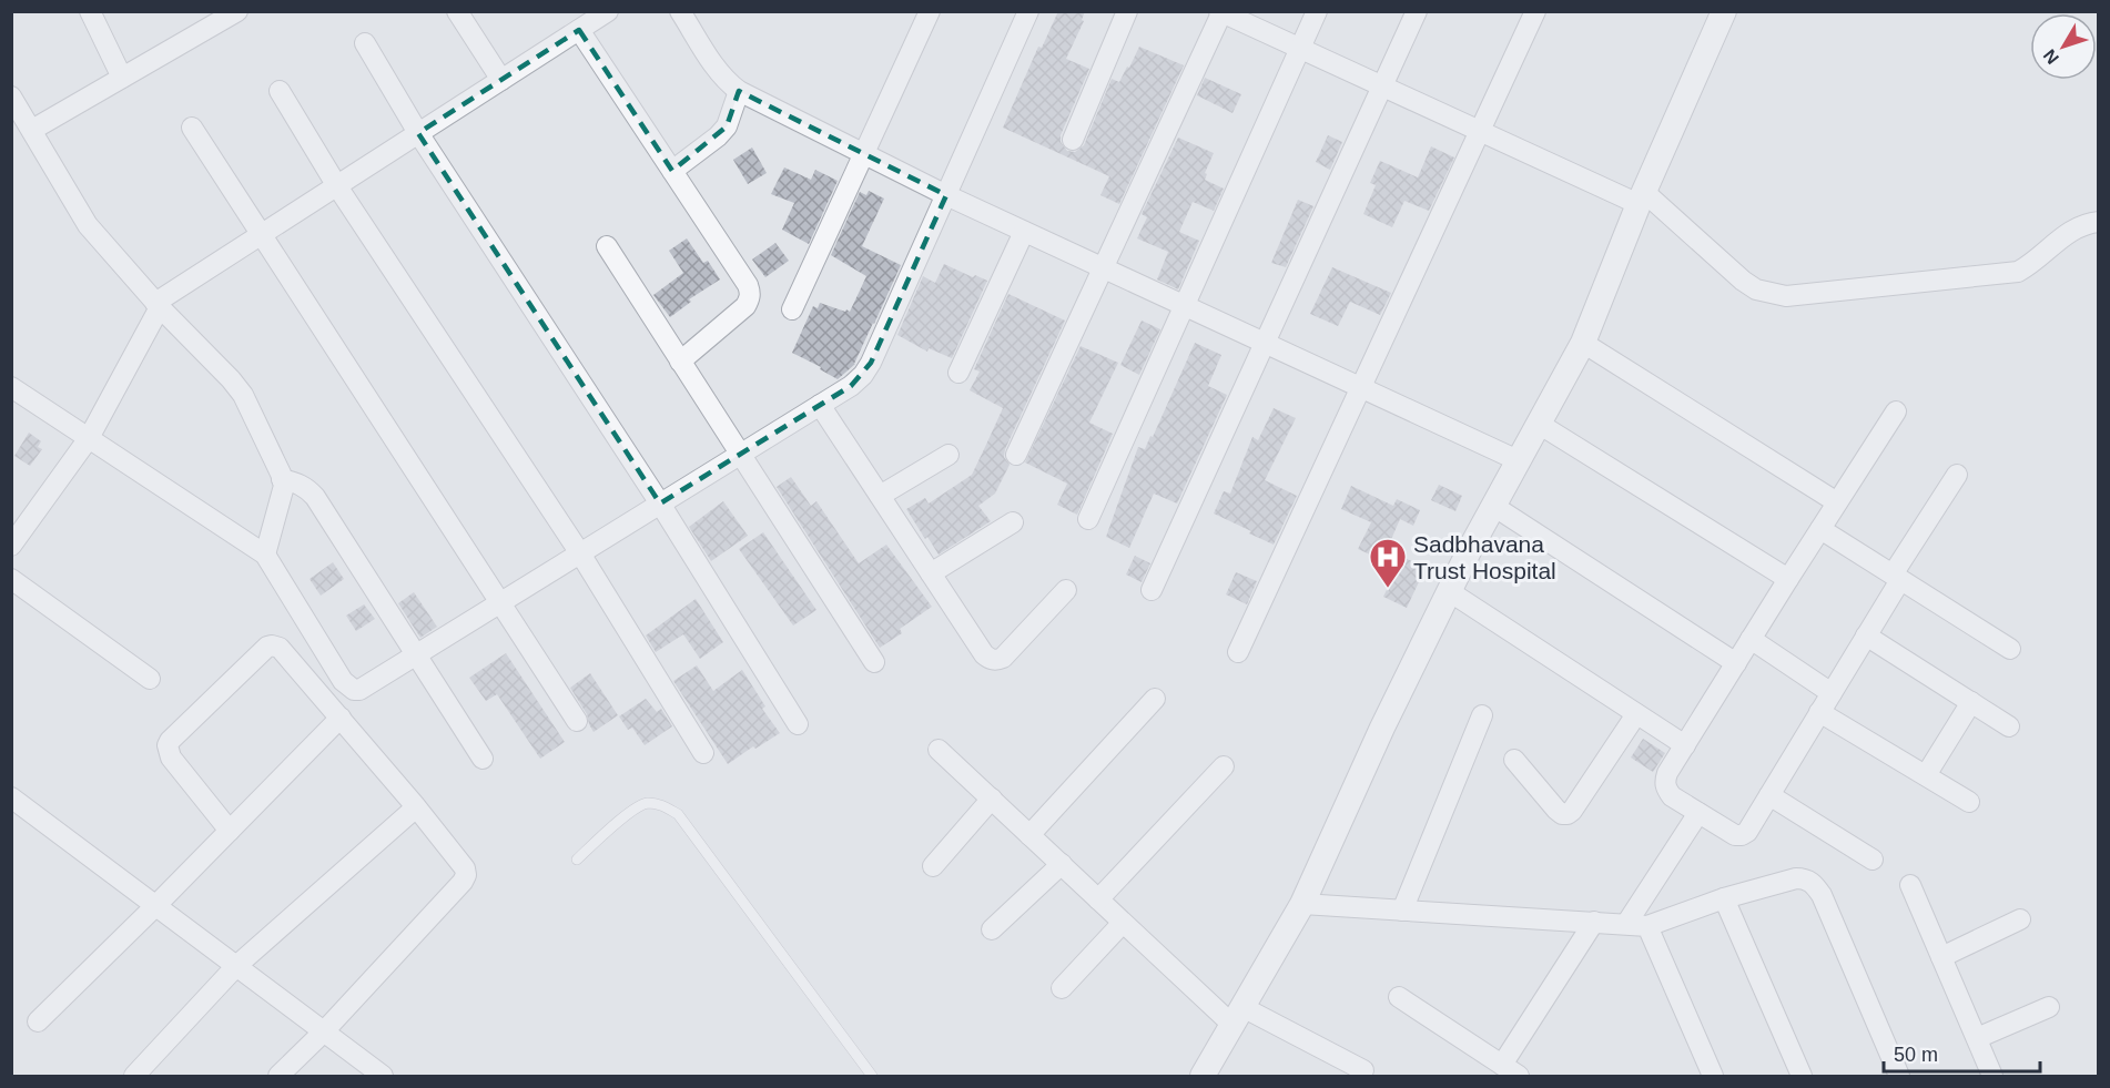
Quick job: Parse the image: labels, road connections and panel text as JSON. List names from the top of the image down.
{
  "places": {
    "hospital": ["Sadbhavana Trust Hospital"]
  },
  "scale_bar": "50 m",
  "north": "bottom left"
}
